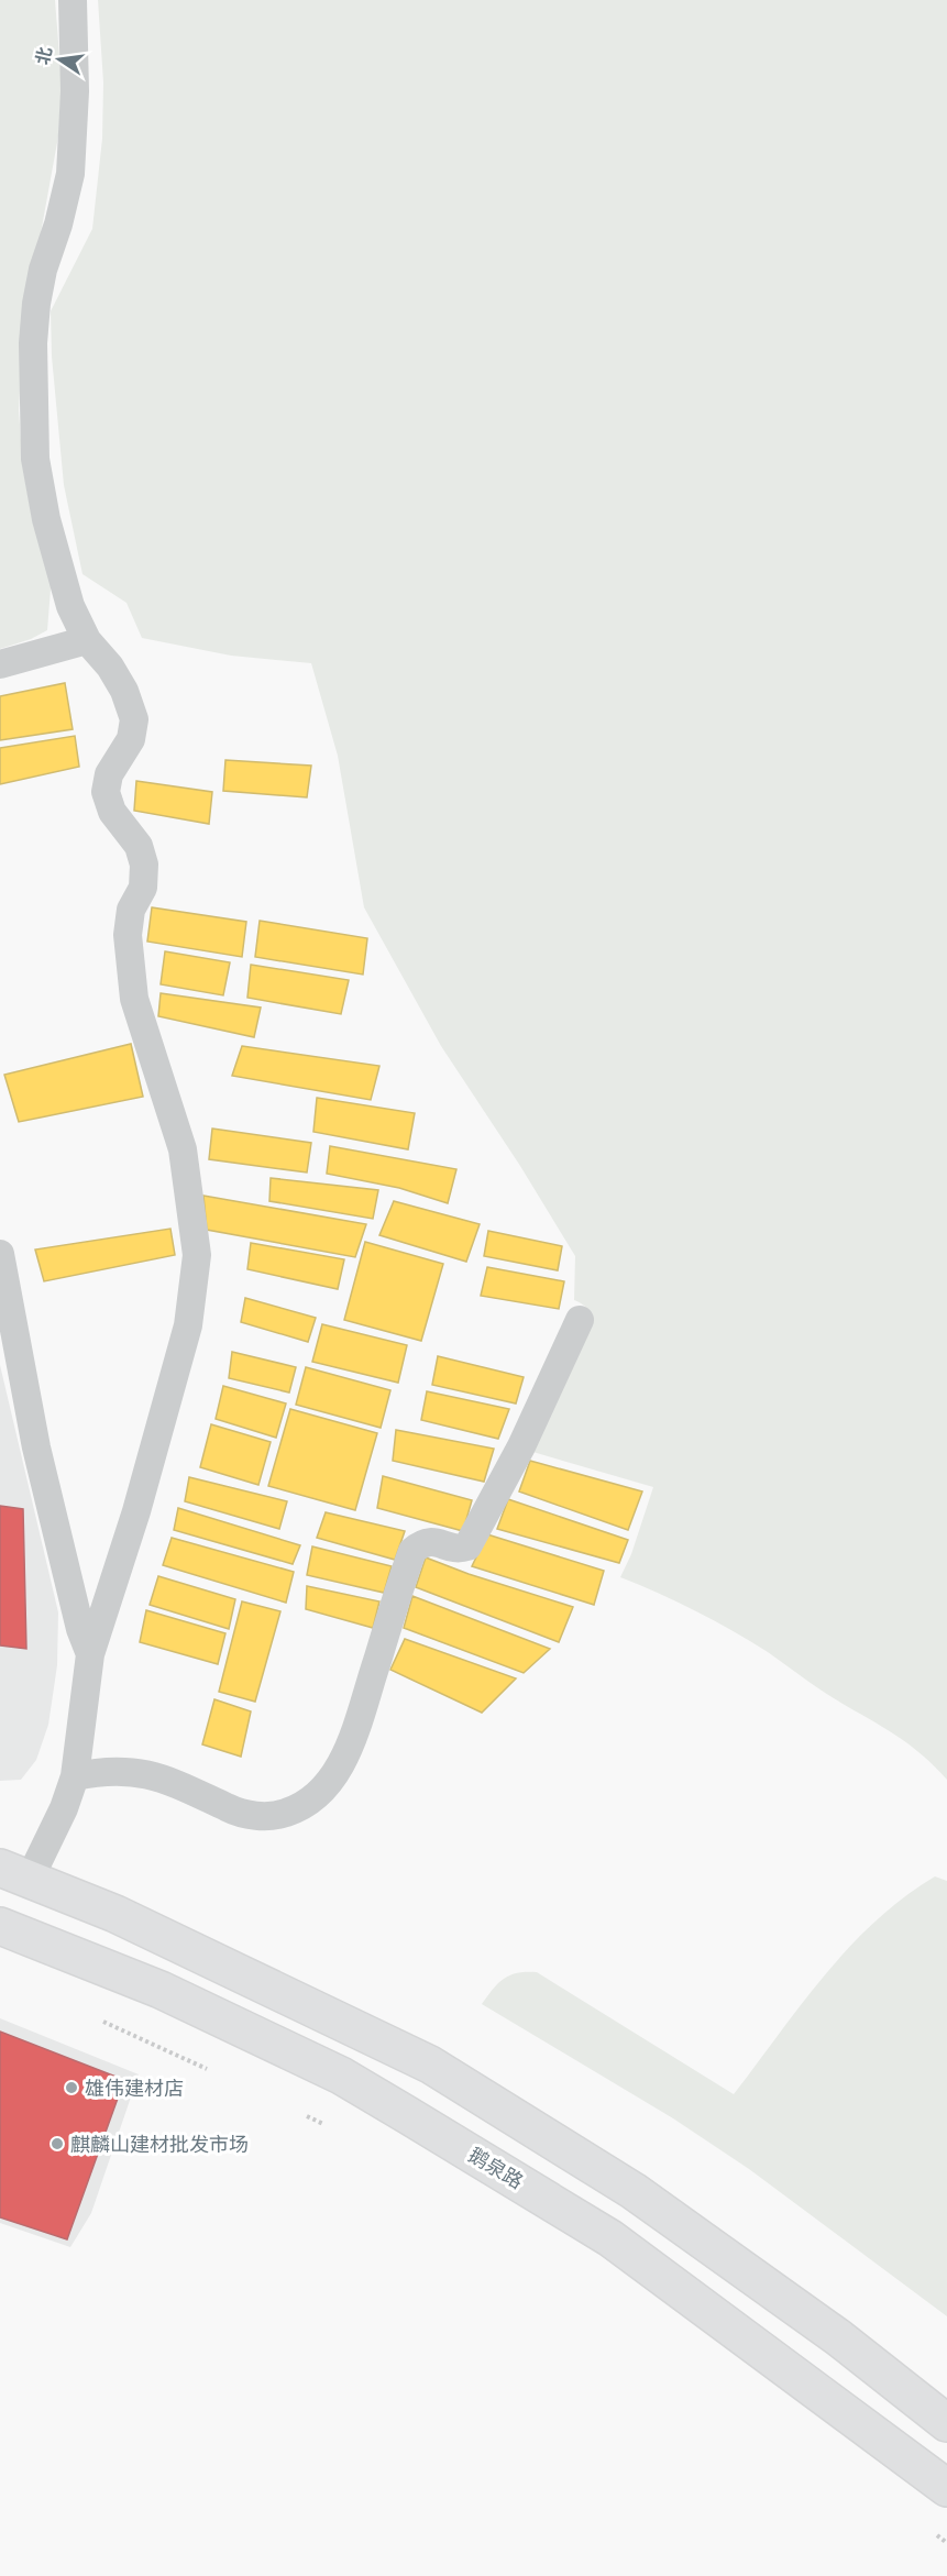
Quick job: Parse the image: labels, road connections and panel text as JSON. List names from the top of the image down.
{
  "streets": {
    "main road": ["鹅泉路"]
  },
  "places": ["雄伟建材店", "麒麟山建材批发市场"],
  "north": "left"
}
